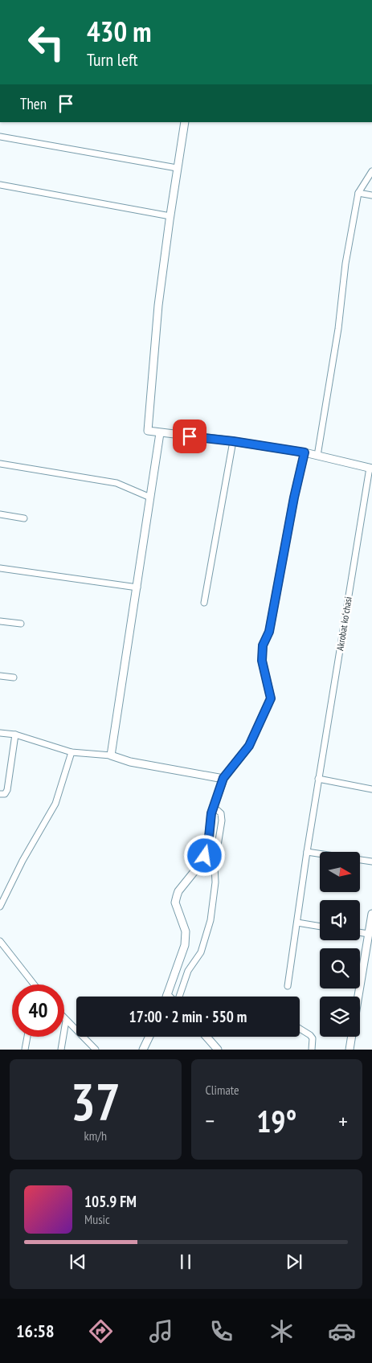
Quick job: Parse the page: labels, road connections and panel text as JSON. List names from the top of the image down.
{
  "streets": {
    "street": ["Akrobat koʻchasi"]
  },
  "north": "right",
  "page": {
    "turn": ["430 m", "Turn left"],
    "then": "Then",
    "limit": "40",
    "trip": "17:00 · 2 min · 550 m",
    "tile": [
      ["37", "km/h"],
      "Climate"
    ],
    "heat": ["−", "19°", "+"],
    "song": ["105.9 FM", "Music"],
    "tabs": "16:58"
  }
}
